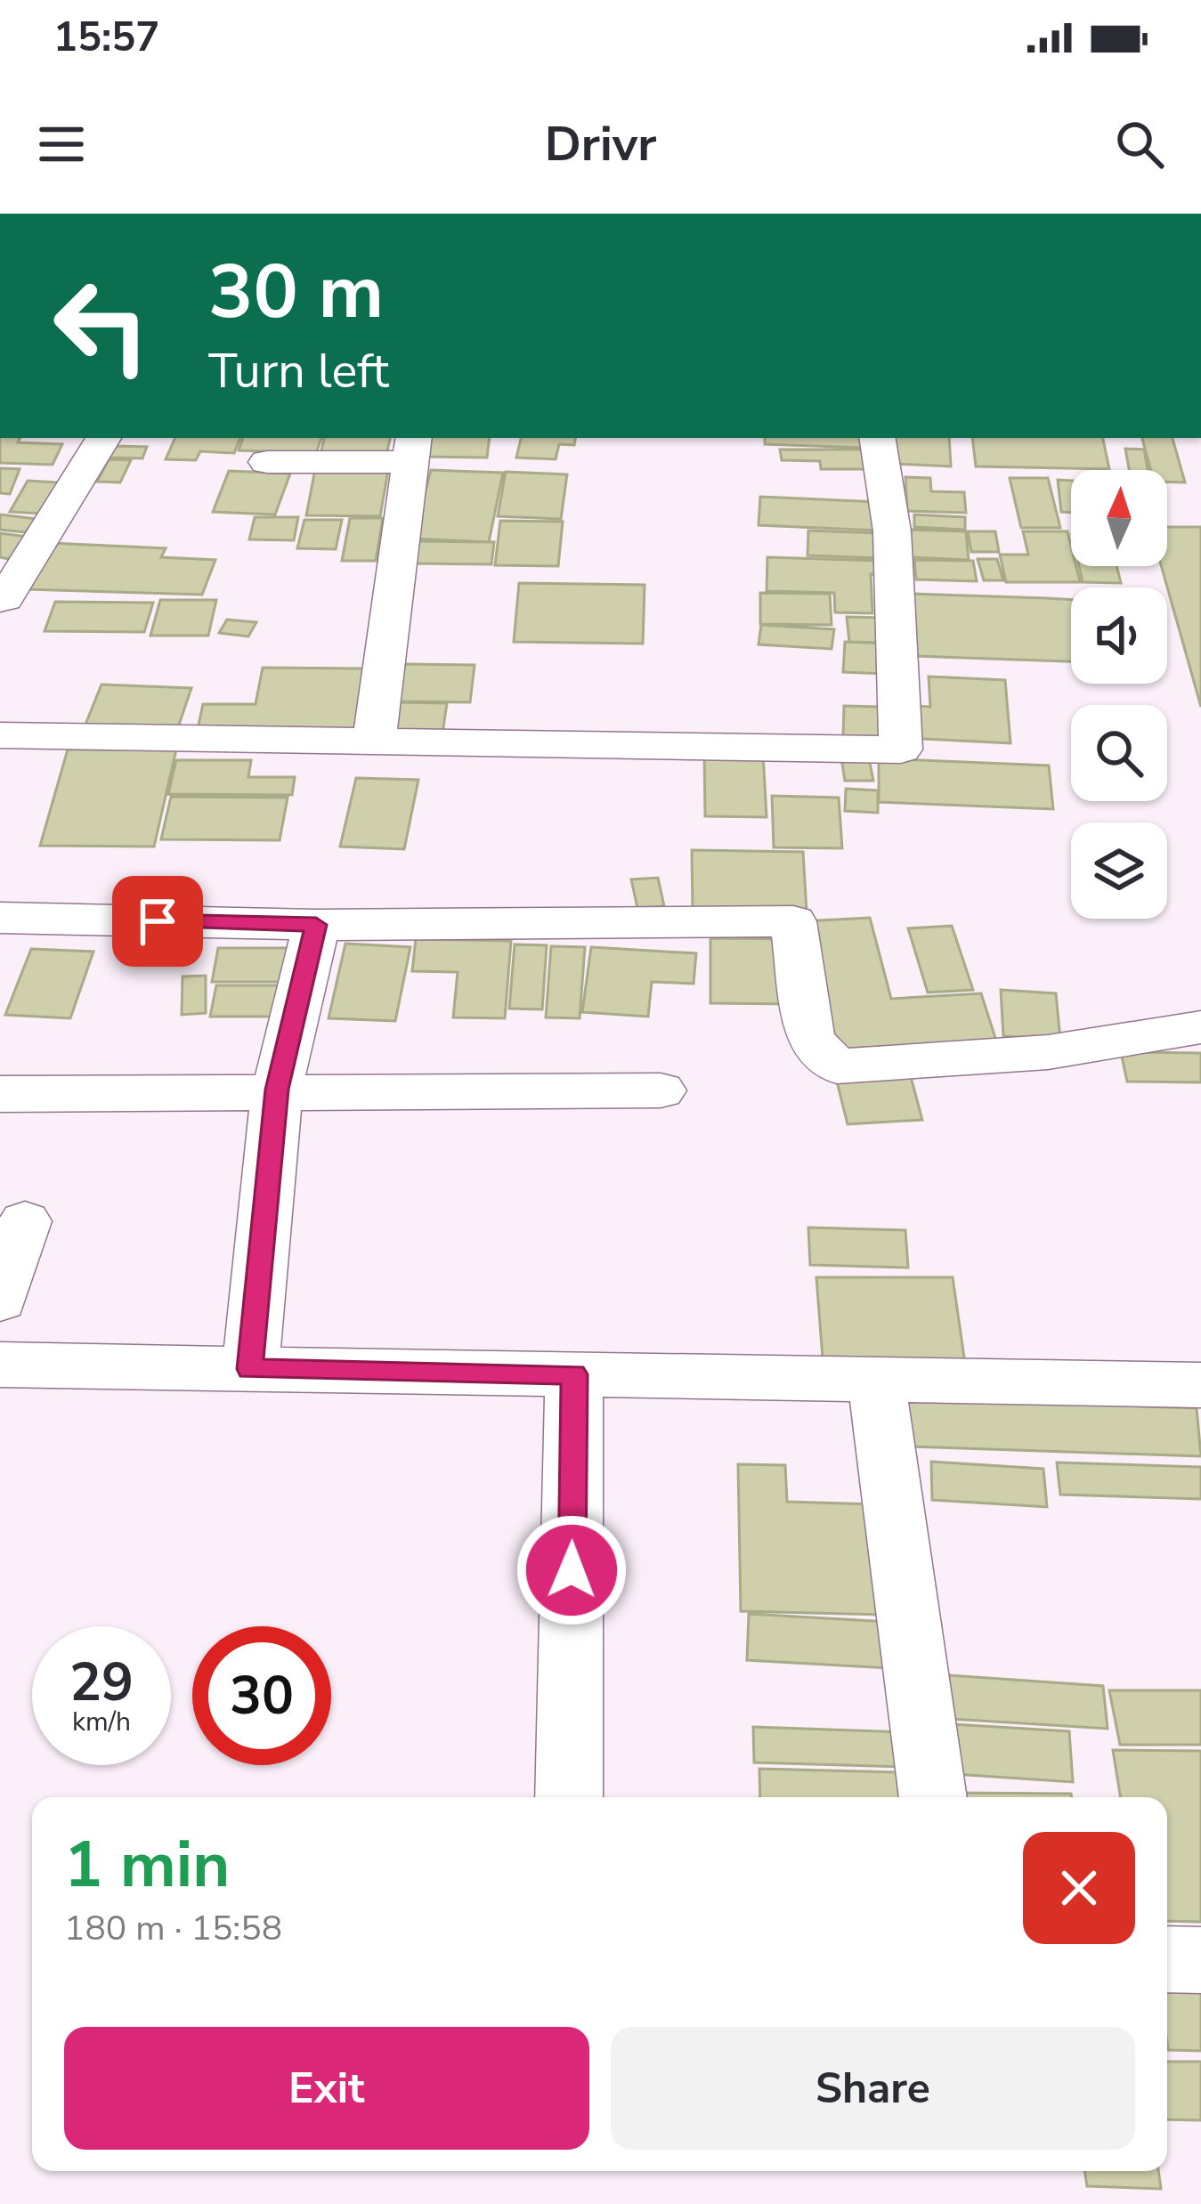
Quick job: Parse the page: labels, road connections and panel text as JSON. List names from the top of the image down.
{
  "north": "top",
  "page": {
    "status": "15:57",
    "header": "Drivr",
    "turn": ["30 m", "Turn left"],
    "speed": "29 km/h",
    "limit": "30",
    "heading": ["1 min", "180 m · 15:58"],
    "buttons": ["Exit", "Share"]
  }
}
